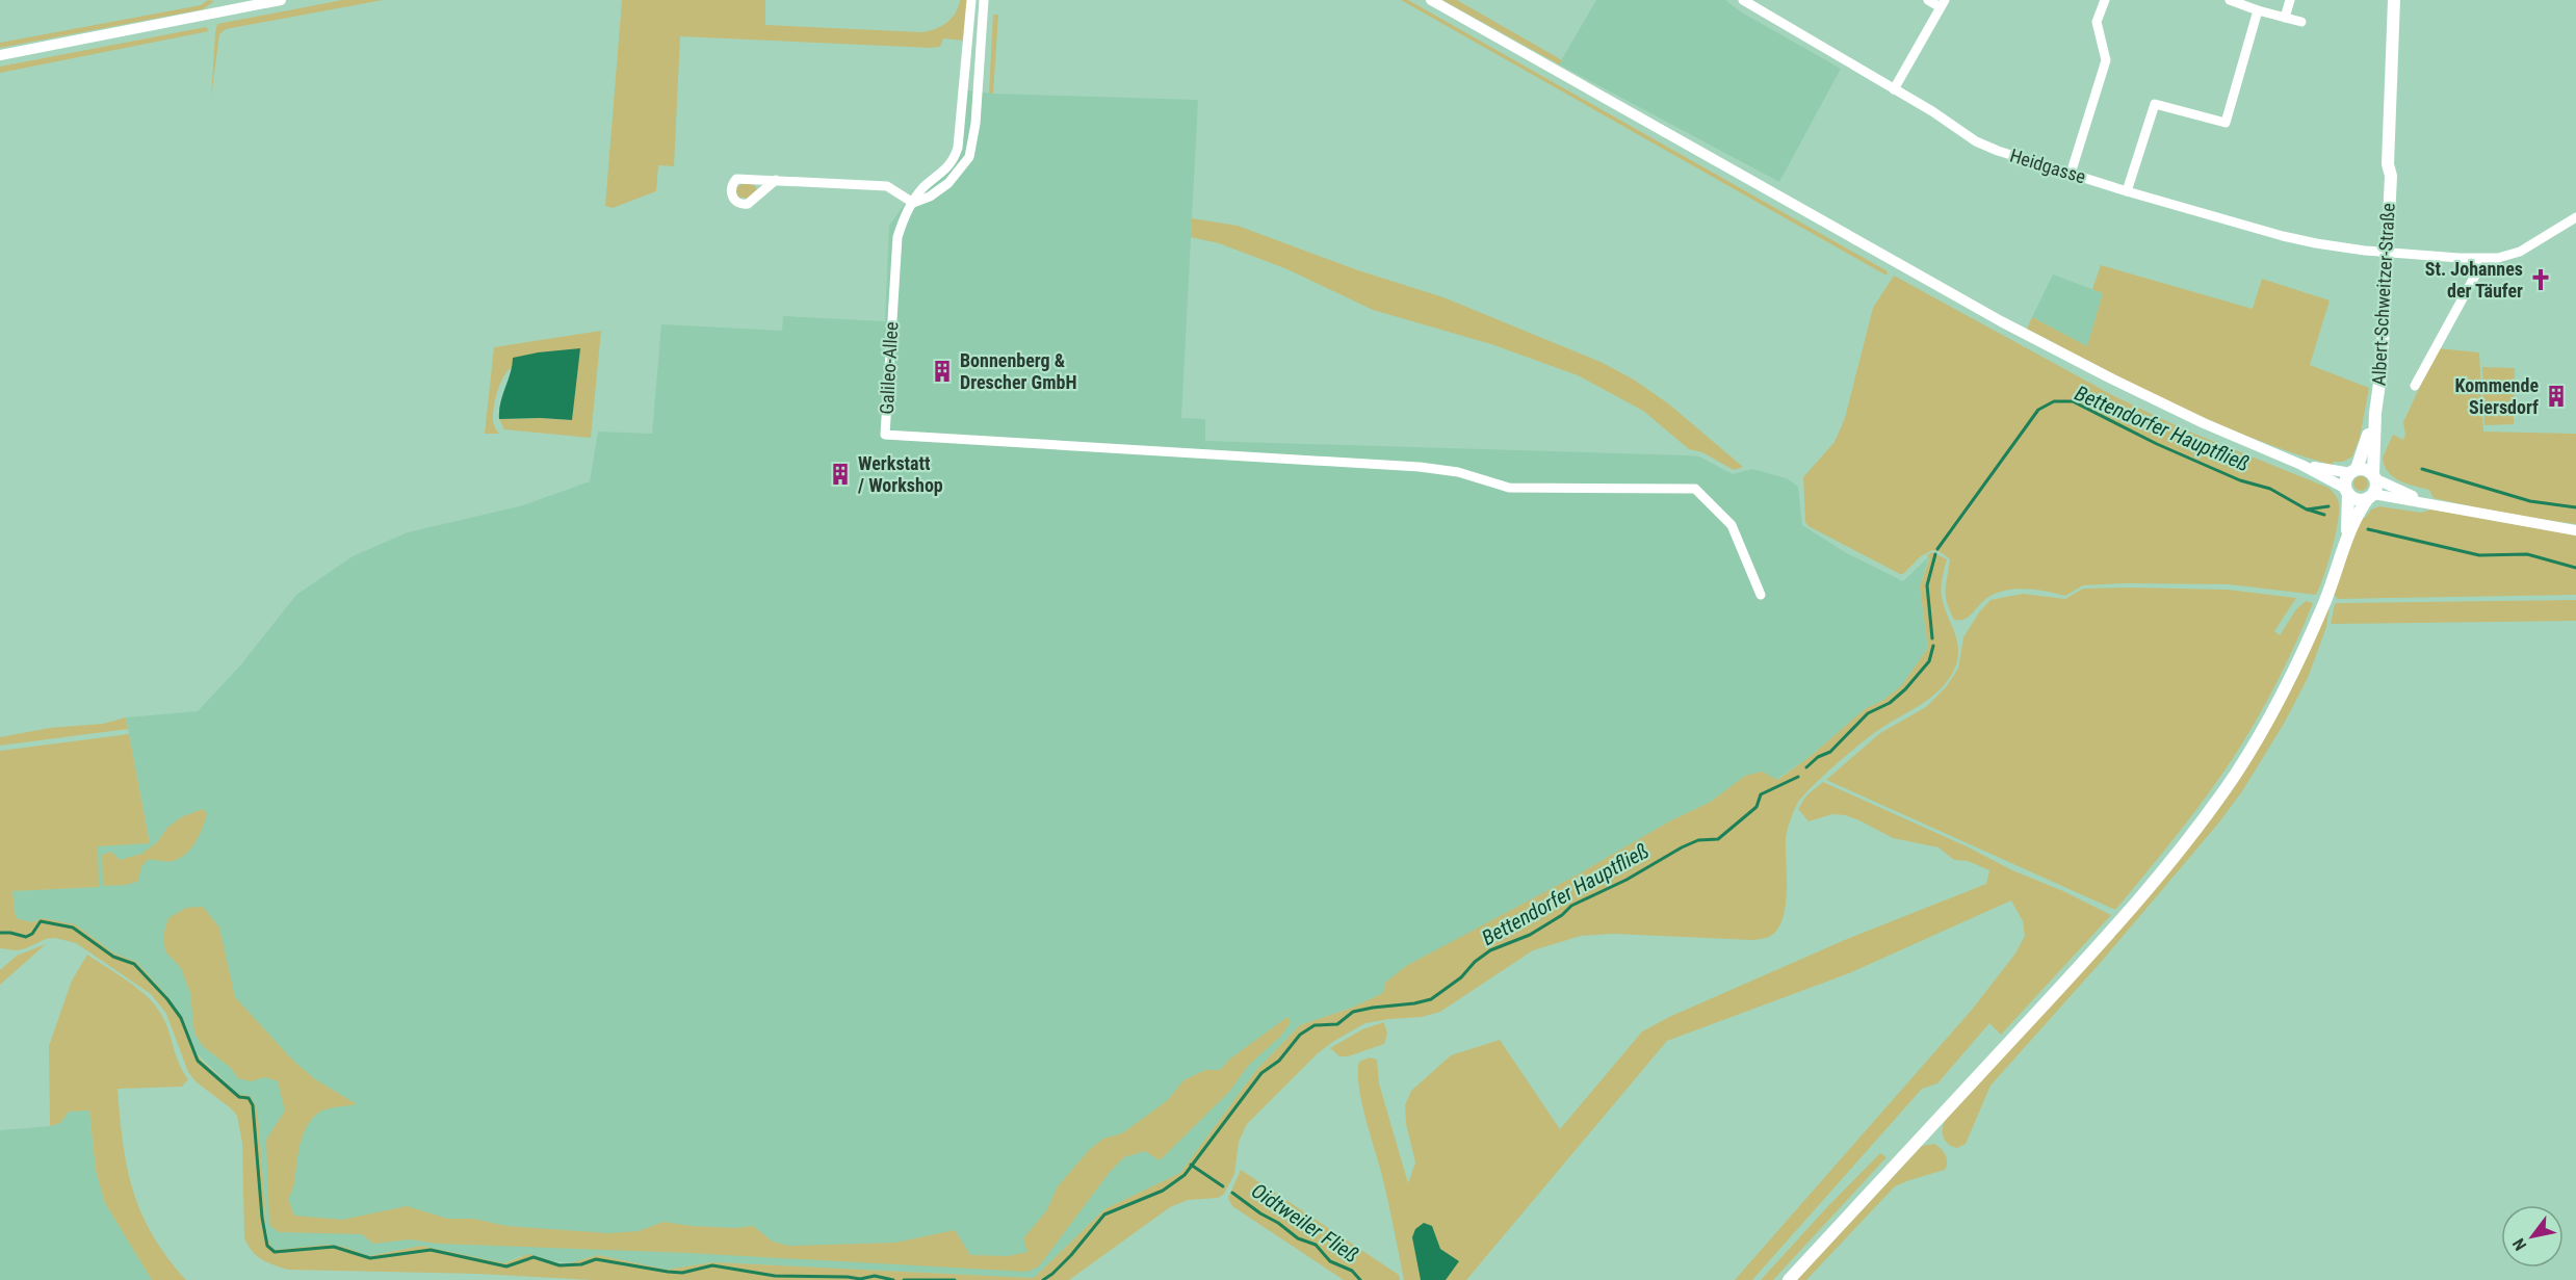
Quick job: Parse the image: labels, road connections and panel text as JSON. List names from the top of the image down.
{
  "streets": {
    "main road": ["Albert-Schweitzer-Straße"],
    "street": ["Heidgasse", "Galileo-Allee"]
  },
  "crossings": [
    ["Heidgasse", "Albert-Schweitzer-Straße"]
  ],
  "water": ["Bettendorfer Hauptfließ", "Oidtweiler Fließ"],
  "places": {
    "church": ["St. Johannes der Täufer"],
    "building": ["Bonnenberg & Drescher GmbH", "Kommende Siersdorf", "Werkstatt / Workshop"]
  },
  "north": "bottom left"
}
